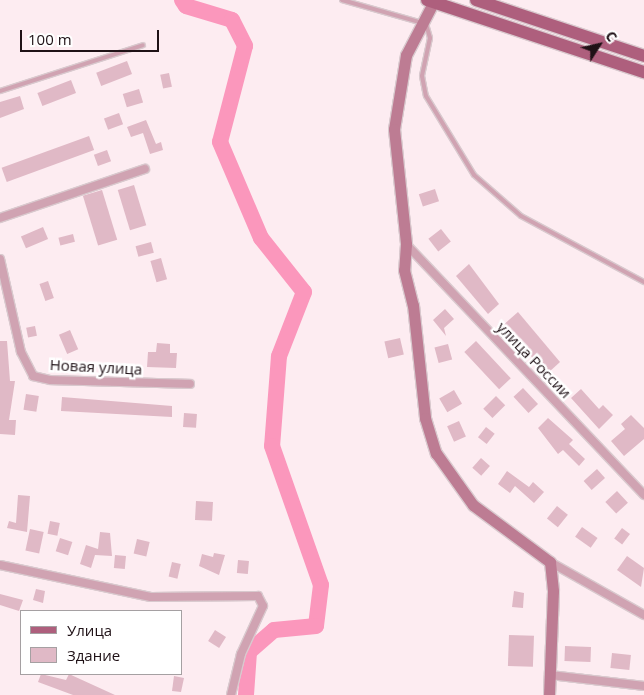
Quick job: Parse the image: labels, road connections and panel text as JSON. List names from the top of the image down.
{
  "streets": {
    "street": ["улица России", "Новая улица"]
  },
  "legend": ["Улица", "Здание"],
  "scale_bar": "100 m",
  "north": "top right"
}
